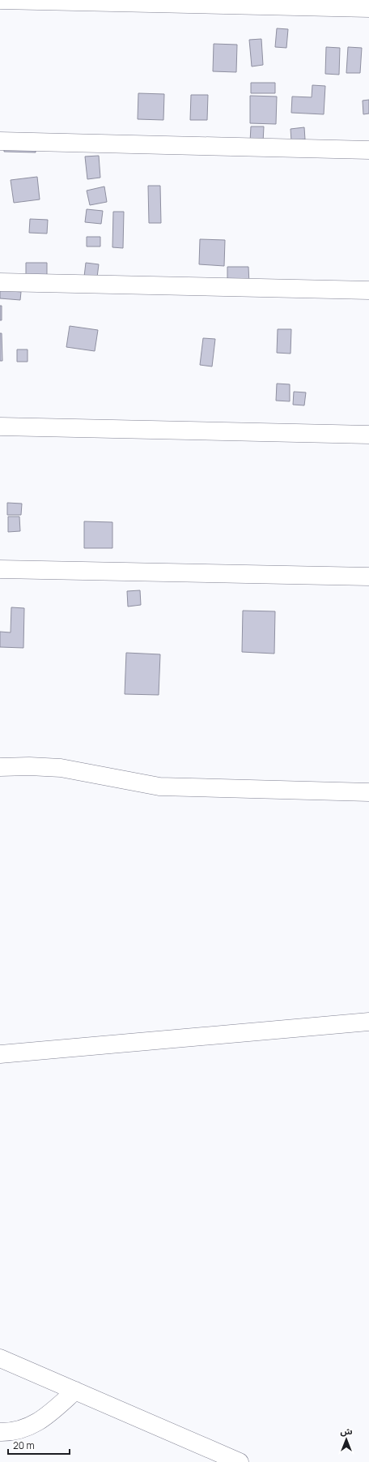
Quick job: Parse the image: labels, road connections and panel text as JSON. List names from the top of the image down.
{
  "scale_bar": "20 m",
  "north": "top"
}
